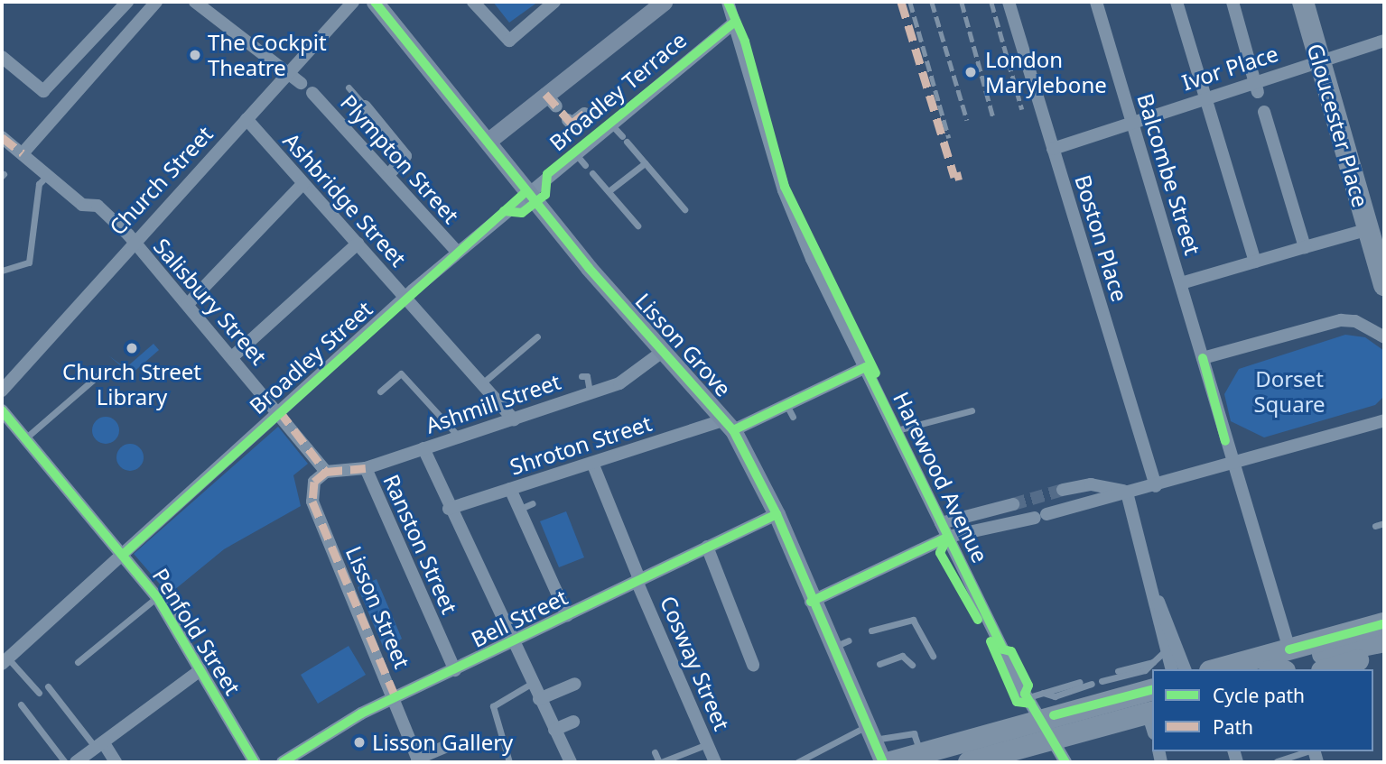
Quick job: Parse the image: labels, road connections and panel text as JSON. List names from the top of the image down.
{
  "streets": {
    "highway": ["Gloucester Place"],
    "main road": ["Lisson Grove"],
    "street": [
      "Ivor Place",
      "Broadley Terrace",
      "Plympton Street",
      "Balcombe Street",
      "Church Street",
      "Ashbridge Street",
      "Boston Place",
      "Salisbury Street",
      "Broadley Street",
      "Ashmill Street",
      "Shroton Street",
      "Harewood Avenue",
      "Ranston Street",
      "Lisson Street",
      "Bell Street",
      "Penfold Street",
      "Cosway Street"
    ]
  },
  "crossings": [
    ["Ivor Place", "Gloucester Place"],
    ["Ivor Place", "Balcombe Street"],
    ["Ivor Place", "Boston Place"],
    ["Broadley Terrace", "Lisson Grove"],
    ["Broadley Terrace", "Broadley Street"],
    ["Broadley Terrace", "Harewood Avenue"],
    ["Plympton Street", "Broadley Street"],
    ["Church Street", "Ashbridge Street"],
    ["Church Street", "Salisbury Street"],
    ["Ashbridge Street", "Broadley Street"],
    ["Ashbridge Street", "Ashmill Street"],
    ["Salisbury Street", "Broadley Street"],
    ["Salisbury Street", "Ashmill Street"],
    ["Salisbury Street", "Lisson Street"],
    ["Lisson Grove", "Broadley Street"],
    ["Lisson Grove", "Ashmill Street"],
    ["Lisson Grove", "Shroton Street"],
    ["Lisson Grove", "Bell Street"],
    ["Broadley Street", "Penfold Street"],
    ["Ashmill Street", "Ranston Street"],
    ["Ashmill Street", "Lisson Street"],
    ["Shroton Street", "Harewood Avenue"],
    ["Shroton Street", "Cosway Street"],
    ["Ranston Street", "Bell Street"],
    ["Lisson Street", "Bell Street"],
    ["Bell Street", "Cosway Street"]
  ],
  "parks": ["Dorset Square"],
  "places": [
    "The Cockpit Theatre",
    "London Marylebone",
    "Church Street Library",
    "Lisson Gallery"
  ],
  "legend": ["Cycle path", "Path"]
}
